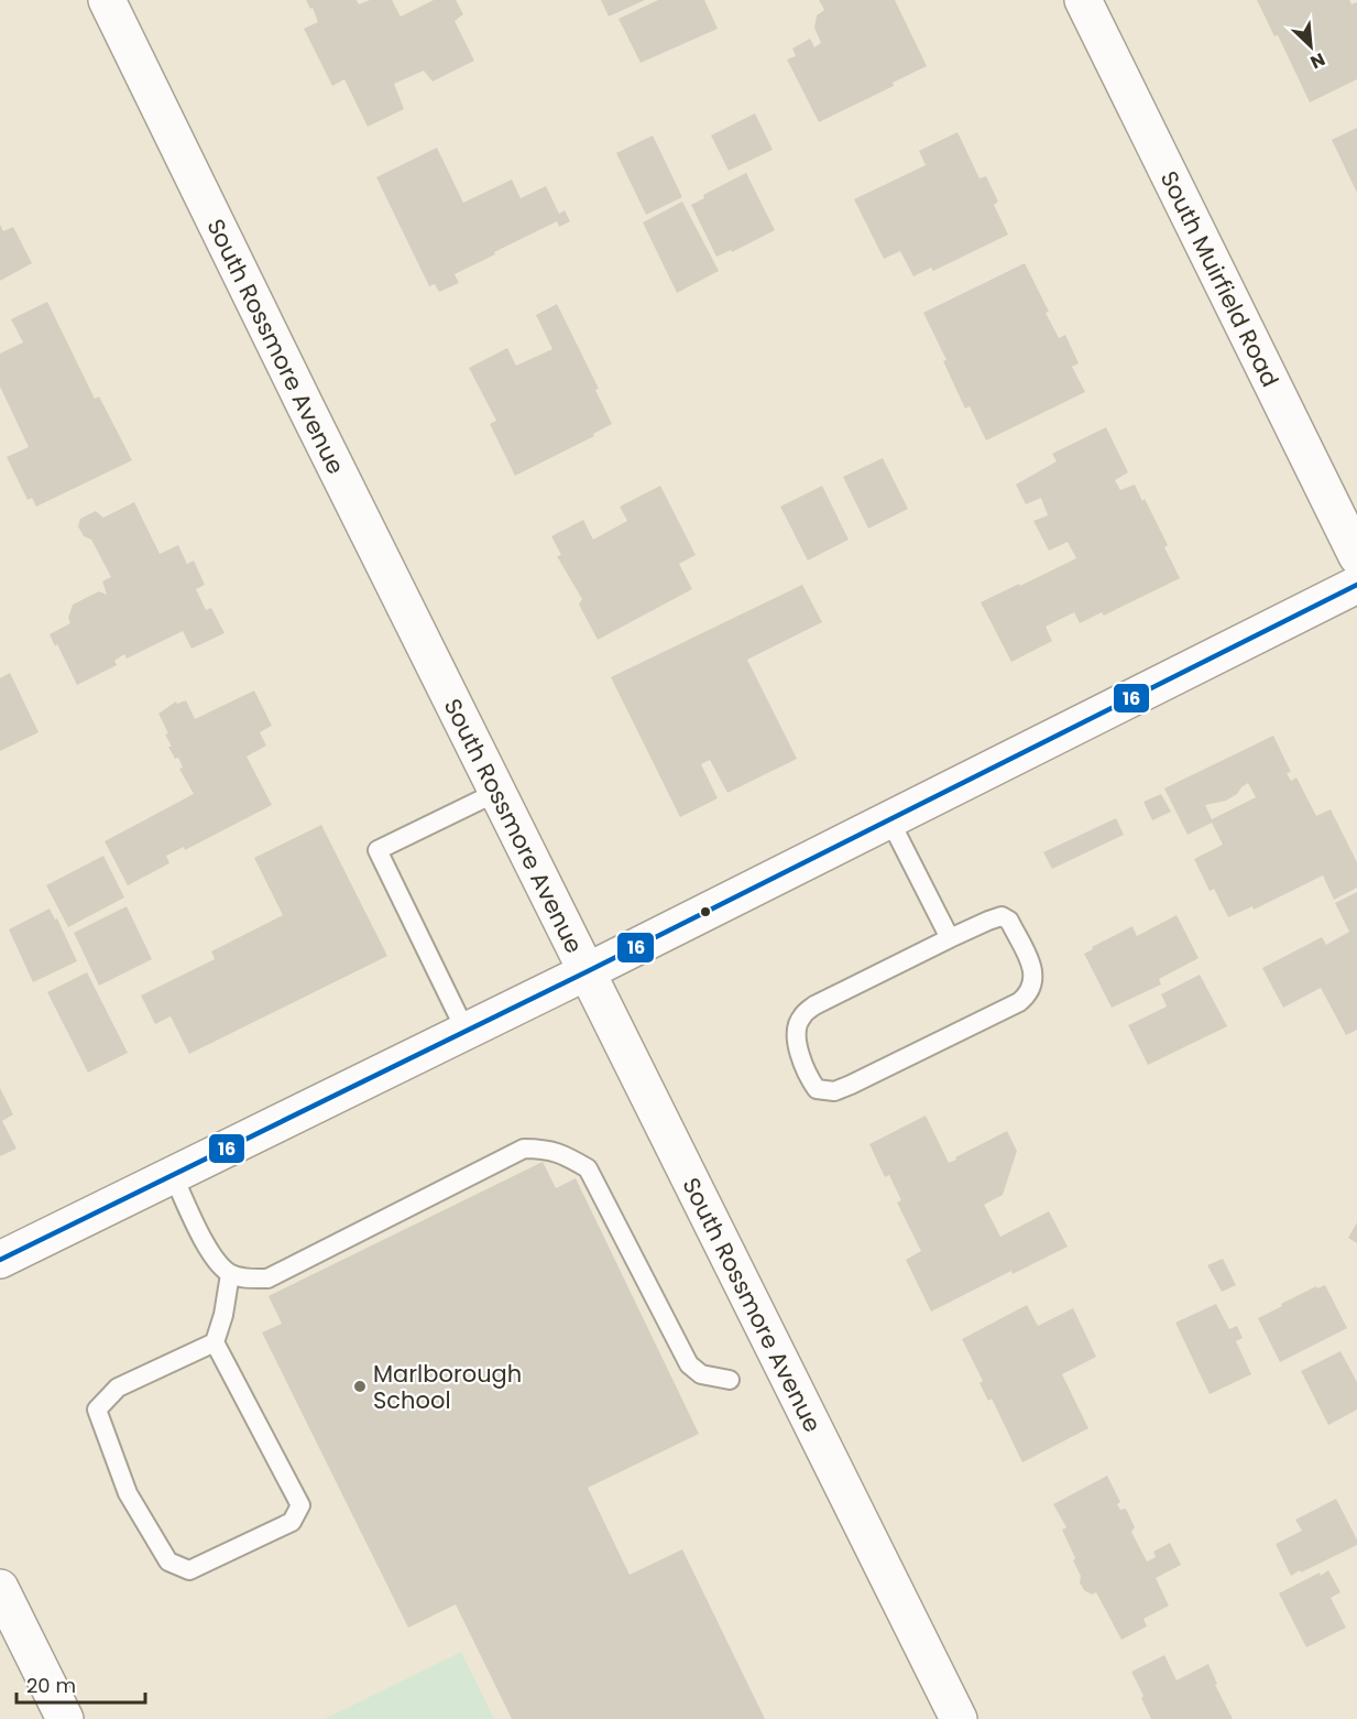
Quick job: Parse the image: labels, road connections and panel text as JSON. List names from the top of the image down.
{
  "streets": {
    "main road": ["South Muirfield Road", "South Rossmore Avenue"]
  },
  "places": ["Marlborough School"],
  "lines": ["transit line 16"],
  "scale_bar": "20 m",
  "north": "bottom right"
}
